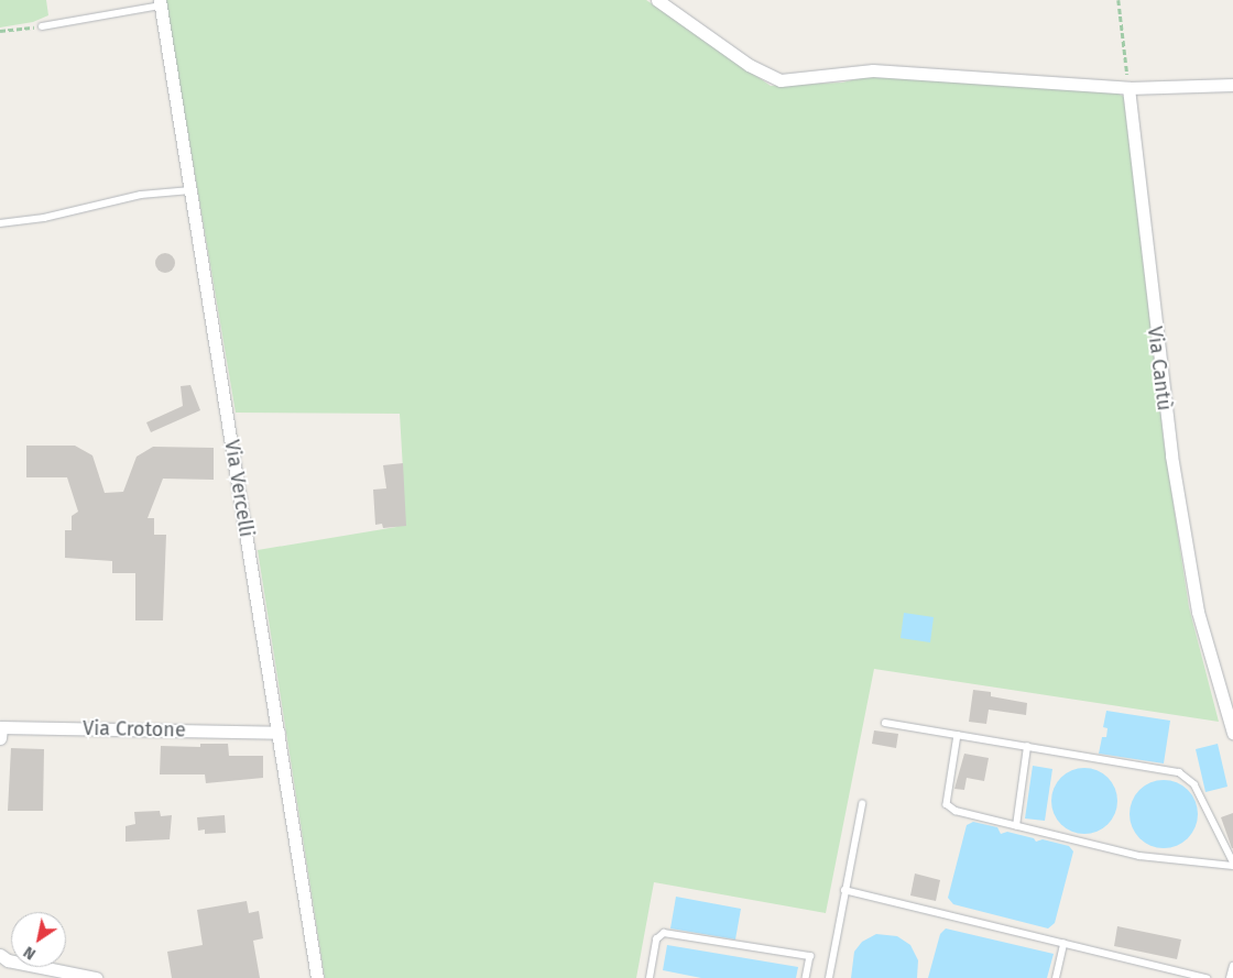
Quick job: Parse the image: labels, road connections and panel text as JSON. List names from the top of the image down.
{
  "streets": {
    "street": ["Via Cantù", "Via Vercelli", "Via Crotone"]
  },
  "crossings": [
    ["Via Vercelli", "Via Crotone"]
  ],
  "north": "bottom left"
}
